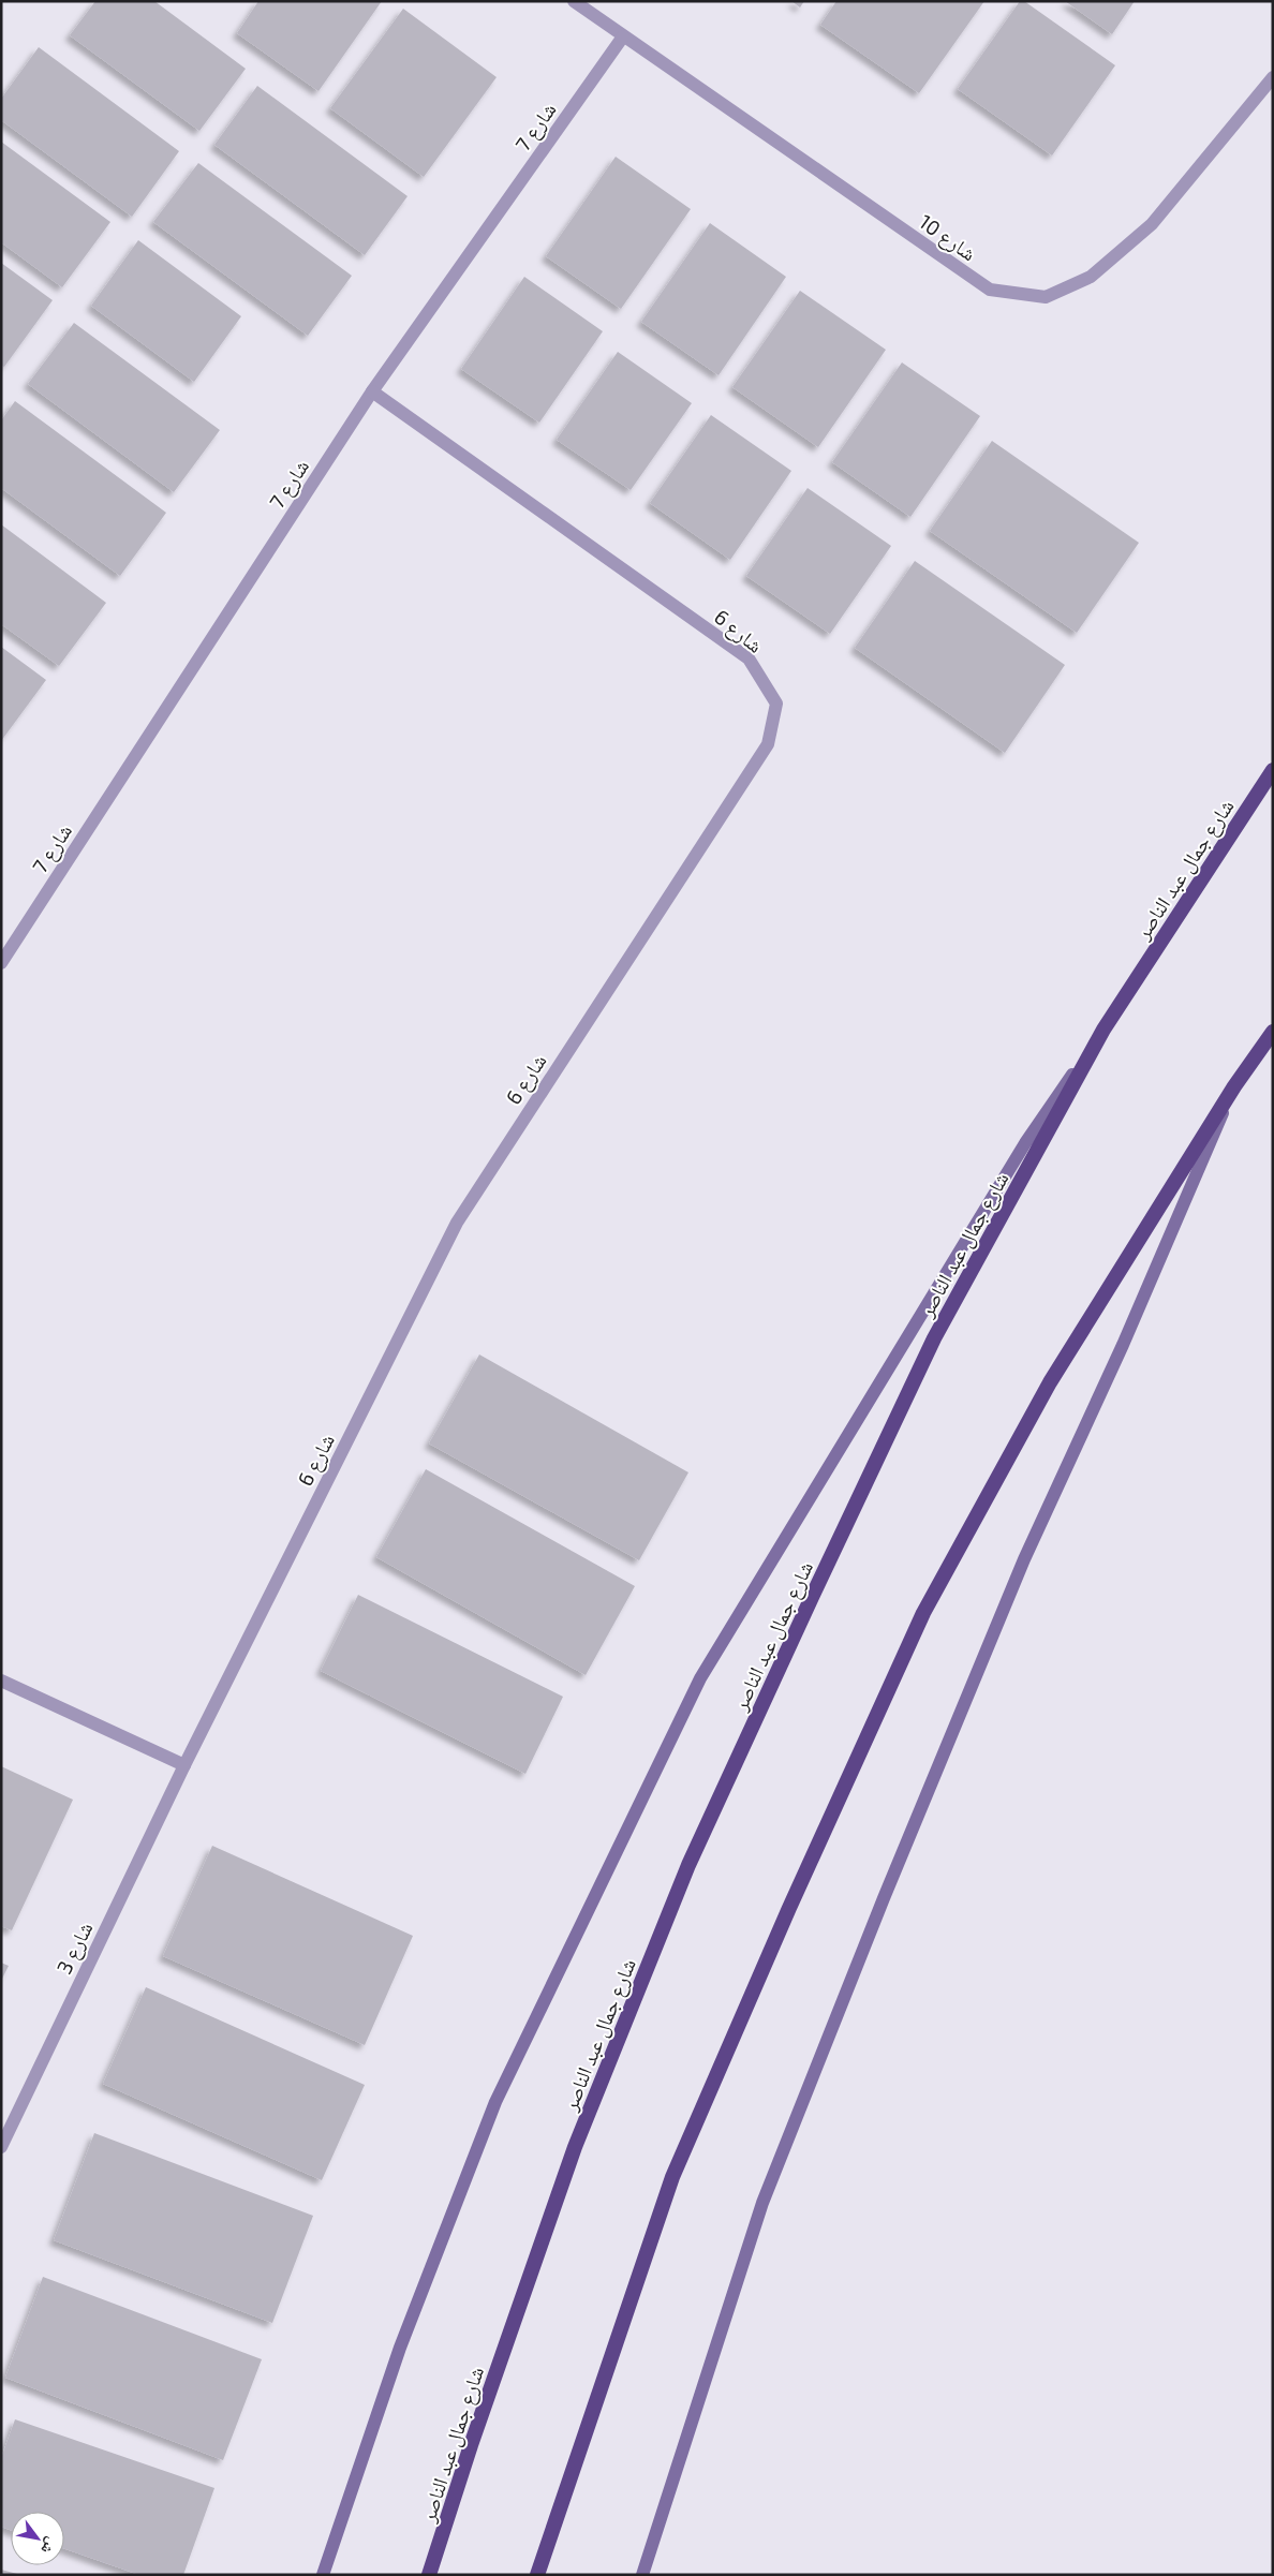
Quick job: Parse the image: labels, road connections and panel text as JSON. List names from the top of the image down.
{
  "streets": {
    "highway": ["شارع جمال عبد الناصر"],
    "street": [
      "شارع 7",
      "شارع 10",
      "شارع 6",
      "شارع 3"
    ]
  },
  "crossings": [
    ["شارع 7", "شارع 10"],
    ["شارع 7", "شارع 6"],
    ["شارع 6", "شارع 3"]
  ],
  "north": "bottom right"
}
